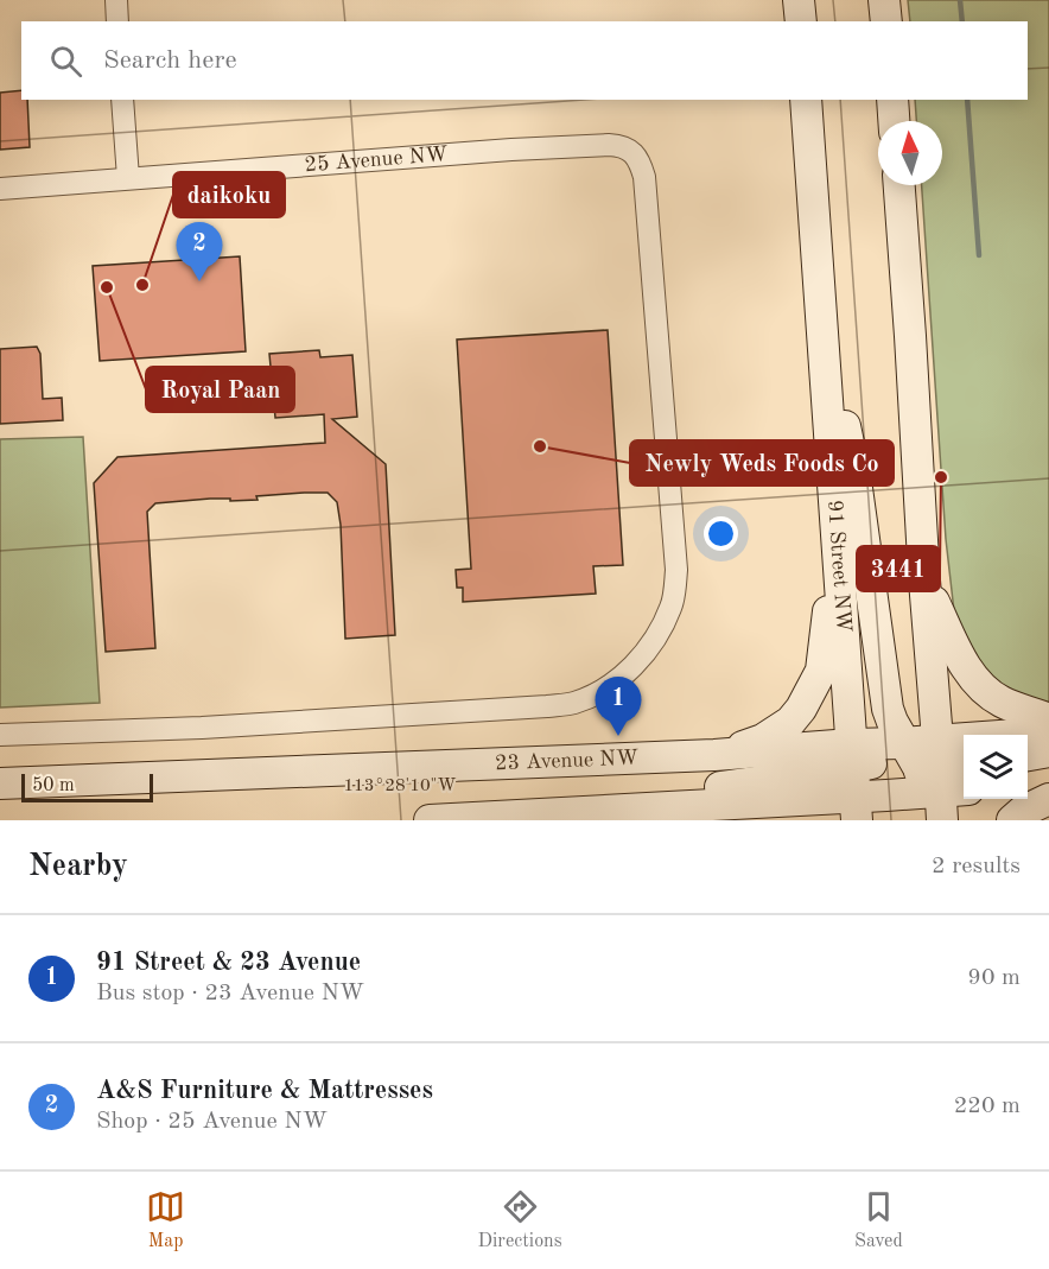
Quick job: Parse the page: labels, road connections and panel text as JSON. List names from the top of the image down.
{
  "streets": {
    "main road": ["91 Street NW", "23 Avenue NW"],
    "street": ["25 Avenue NW"]
  },
  "crossings": [
    ["91 Street NW", "23 Avenue NW"]
  ],
  "places": [
    "daikoku",
    "Royal Paan",
    "Newly Weds Foods Co",
    "3441"
  ],
  "scale_bar": "50 m",
  "north": "top",
  "page": {
    "search": "Search here",
    "pins": ["2", "1"],
    "scale": "50 m",
    "heading": ["Nearby", "2 results"],
    "list": [
      {
        "mark": "1",
        "name": "91 Street & 23 Avenue",
        "note": "Bus stop · 23 Avenue NW",
        "value": "90 m"
      },
      {
        "mark": "2",
        "name": "A&S Furniture & Mattresses",
        "note": "Shop · 25 Avenue NW",
        "value": "220 m"
      }
    ],
    "nav": ["Map", "Directions", "Saved"]
  },
  "coordinates": ["113°28'10\"W"]
}
